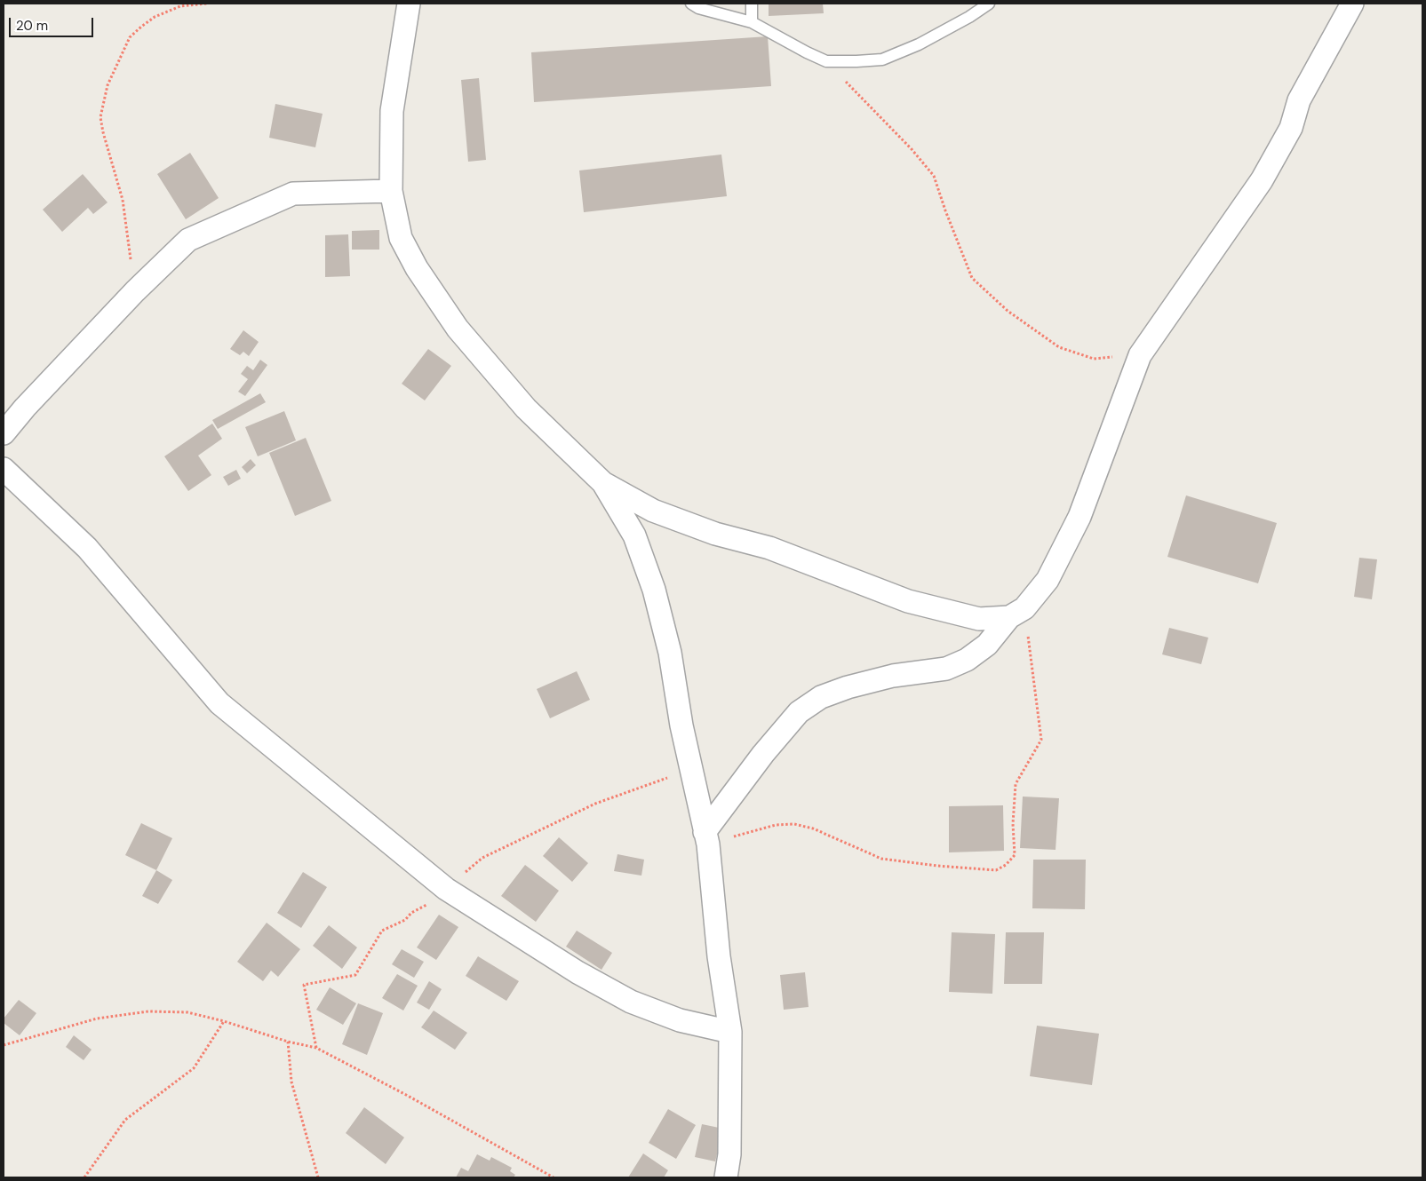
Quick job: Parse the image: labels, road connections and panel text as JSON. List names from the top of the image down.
{
  "scale_bar": "20 m"
}
